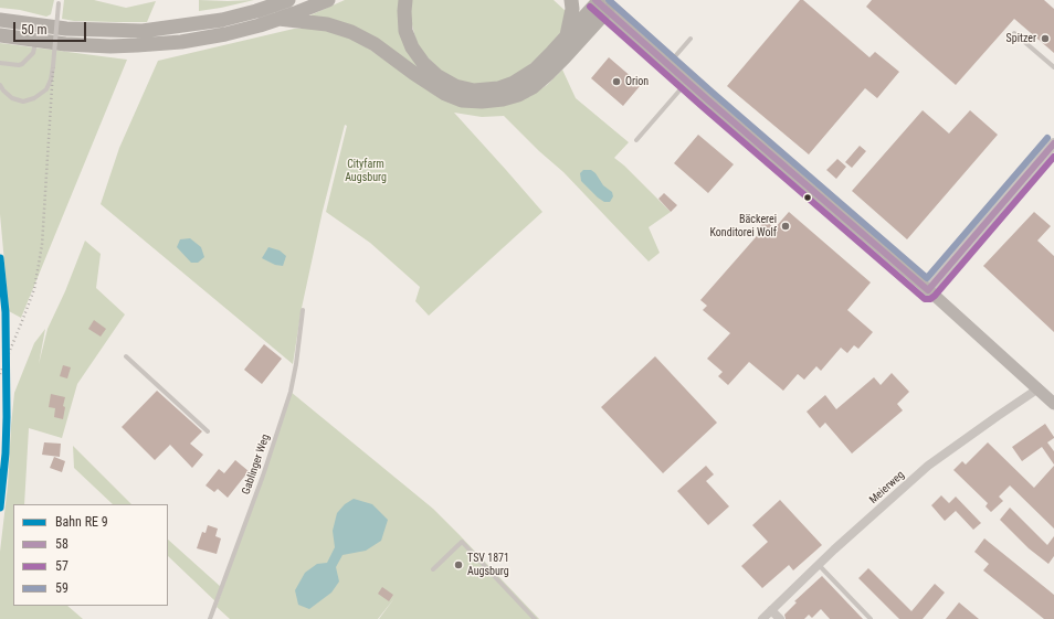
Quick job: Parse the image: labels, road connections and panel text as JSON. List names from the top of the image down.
{
  "streets": {
    "street": ["Meierweg"],
    "lane": ["Gablinger Weg"]
  },
  "parks": ["Cityfarm Augsburg"],
  "places": [
    "Spitzer",
    "Orion",
    "Bäckerei Konditorei Wolf",
    "TSV 1871 Augsburg"
  ],
  "lines": ["transit line 58", "transit line 59", "transit line 57"],
  "legend": [
    "Bahn RE 9",
    "58",
    "57",
    "59"
  ],
  "scale_bar": "50 m"
}
